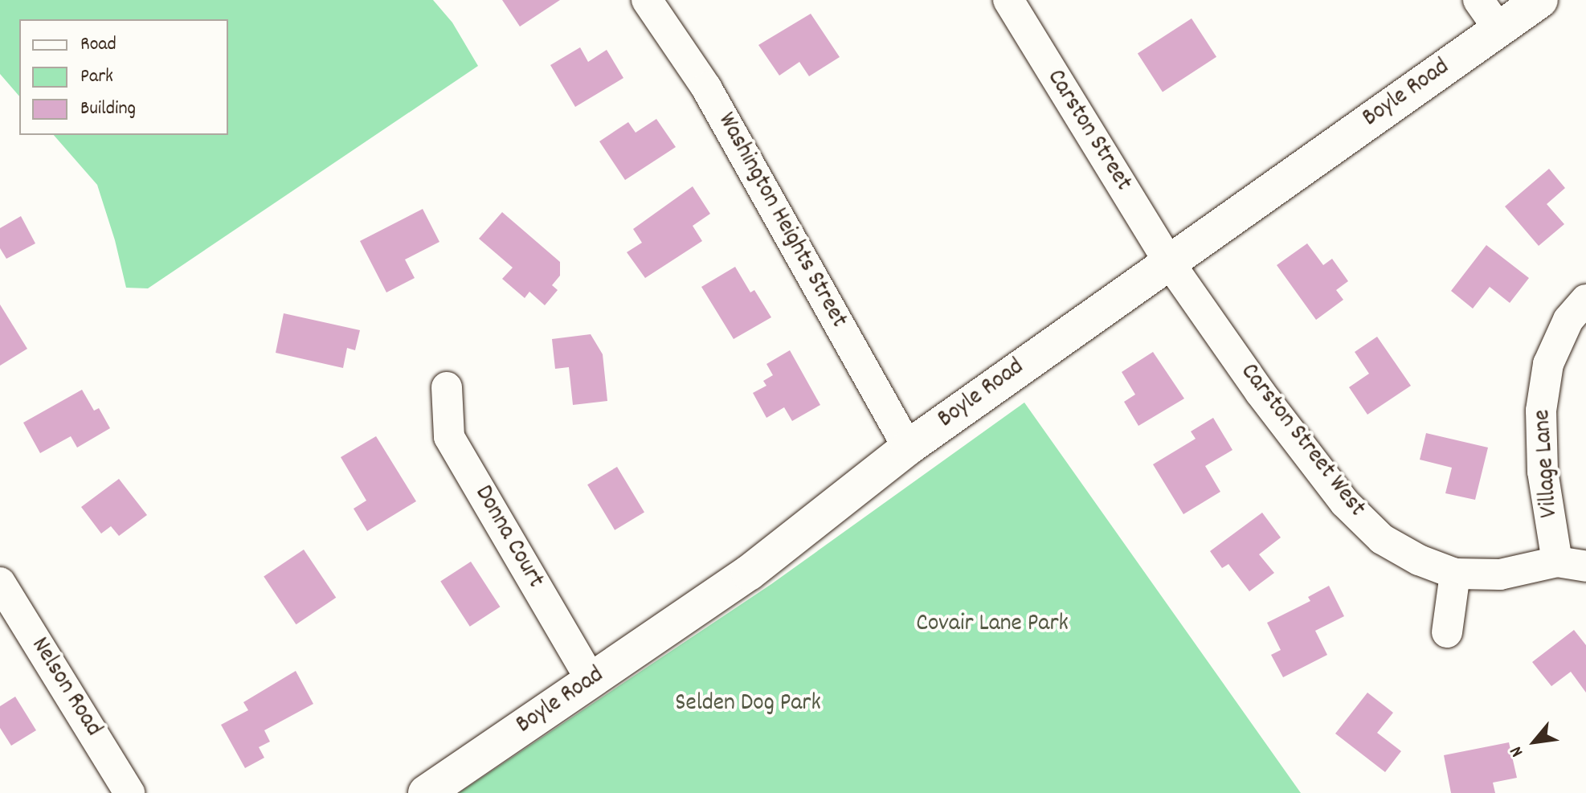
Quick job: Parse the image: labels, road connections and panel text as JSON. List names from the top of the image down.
{
  "streets": {
    "street": [
      "Boyle Road",
      "Carston Street",
      "Washington Heights Street",
      "Carston Street West",
      "Village Lane",
      "Donna Court",
      "Nelson Road"
    ]
  },
  "crossings": [
    ["Boyle Road", "Carston Street"],
    ["Boyle Road", "Washington Heights Street"],
    ["Boyle Road", "Carston Street West"],
    ["Boyle Road", "Donna Court"],
    ["Carston Street", "Carston Street West"],
    ["Carston Street West", "Village Lane"]
  ],
  "parks": ["Covair Lane Park", "Selden Dog Park"],
  "legend": ["Road", "Park", "Building"],
  "north": "bottom left"
}
